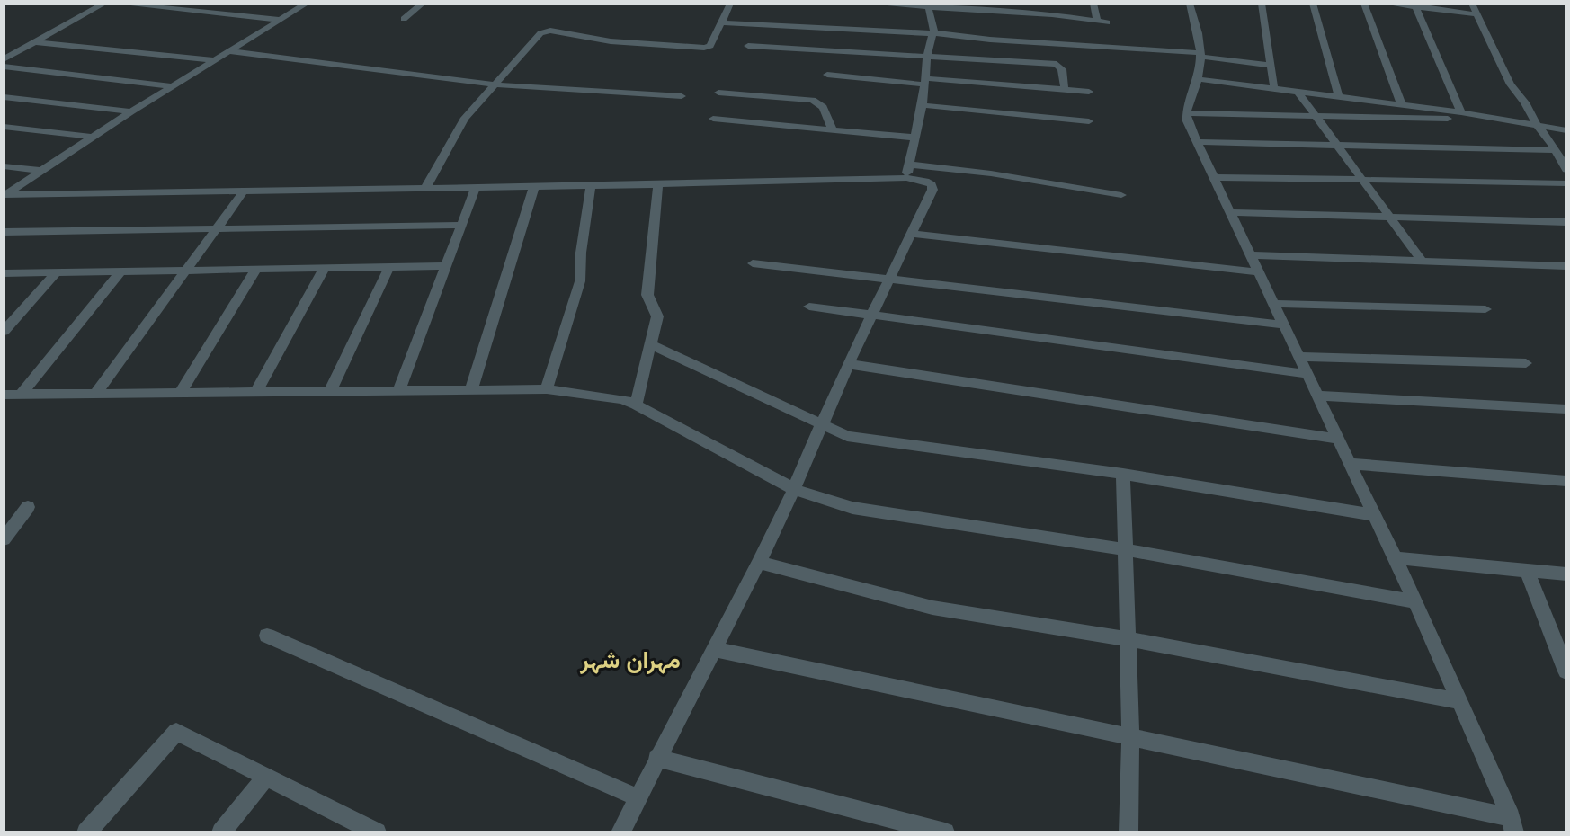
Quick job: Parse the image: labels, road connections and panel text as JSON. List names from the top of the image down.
{
  "districts": ["مہران شہر"]
}
